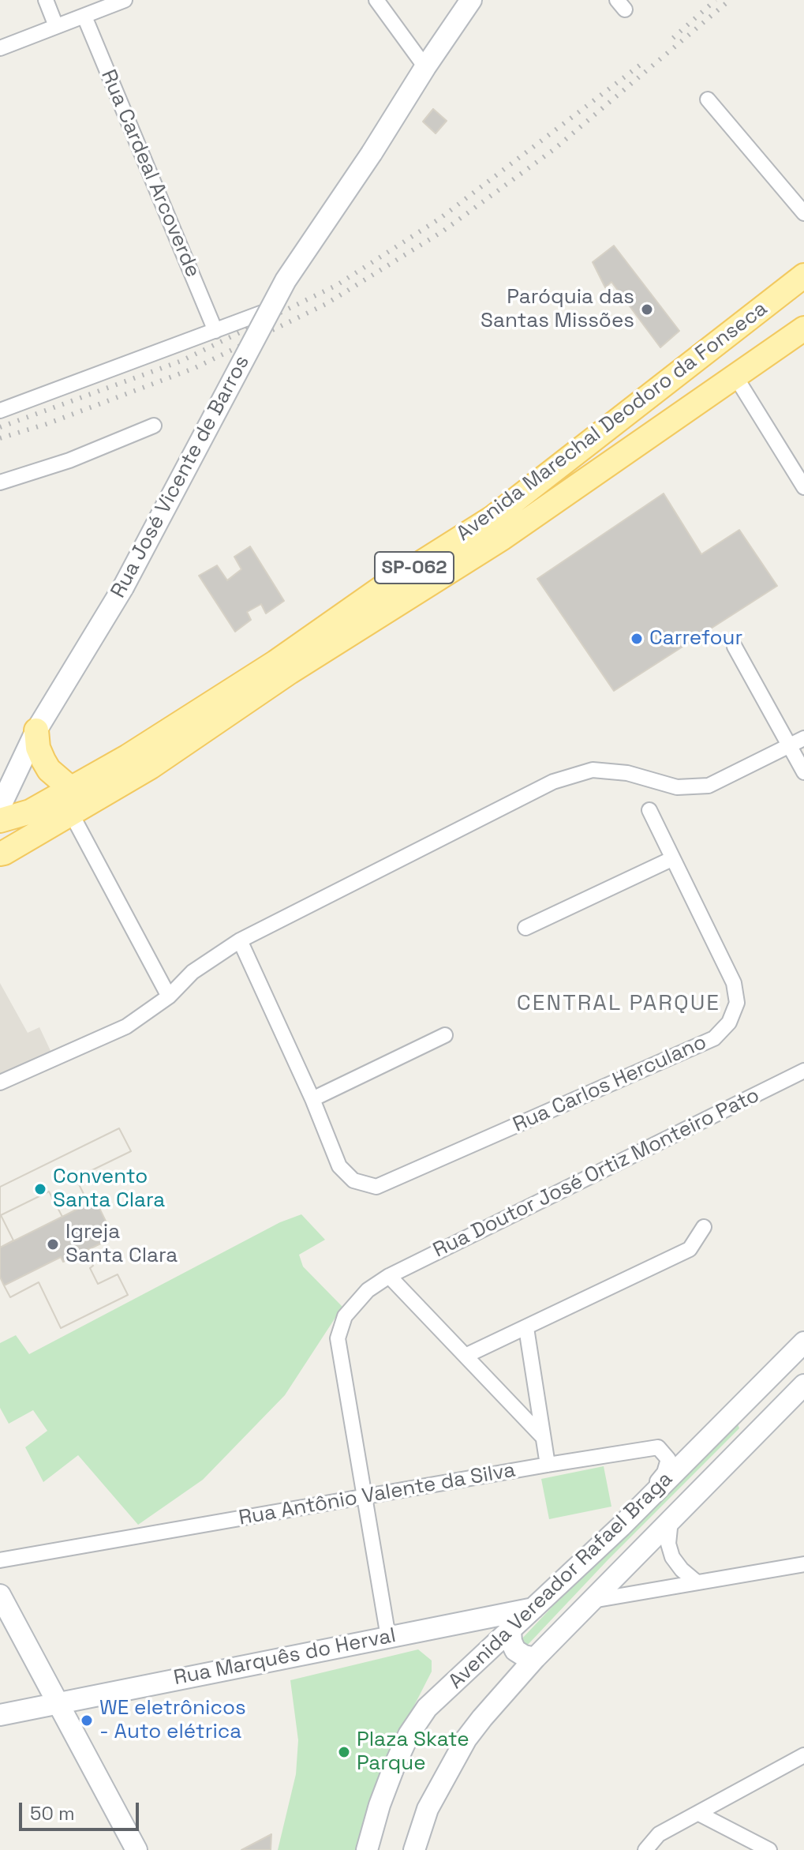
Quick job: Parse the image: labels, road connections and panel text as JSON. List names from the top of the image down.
{
  "streets": {
    "main road": [
      "Avenida Marechal Deodoro da Fonseca",
      "Rua José Vicente de Barros",
      "SP-062",
      "Avenida Vereador Rafael Braga",
      "Rua Marquês do Herval"
    ],
    "street": [
      "Rua Cardeal Arcoverde",
      "Rua Carlos Herculano",
      "Rua Doutor José Ortiz Monteiro Pato",
      "Rua Antônio Valente da Silva"
    ]
  },
  "crossings": [
    ["Rua Doutor José Ortiz Monteiro Pato", "Rua Antônio Valente da Silva"],
    ["Rua Doutor José Ortiz Monteiro Pato", "Rua Marquês do Herval"],
    ["Rua Antônio Valente da Silva", "Avenida Vereador Rafael Braga"],
    ["Avenida Vereador Rafael Braga", "Rua Marquês do Herval"]
  ],
  "districts": ["CENTRAL PARQUE"],
  "places": [
    "Paróquia das Santas Missões",
    "Carrefour",
    "Convento Santa Clara",
    "Igreja Santa Clara",
    "WE eletrônicos - Auto elétrica",
    "Plaza Skate Parque"
  ],
  "scale_bar": "50 m"
}
